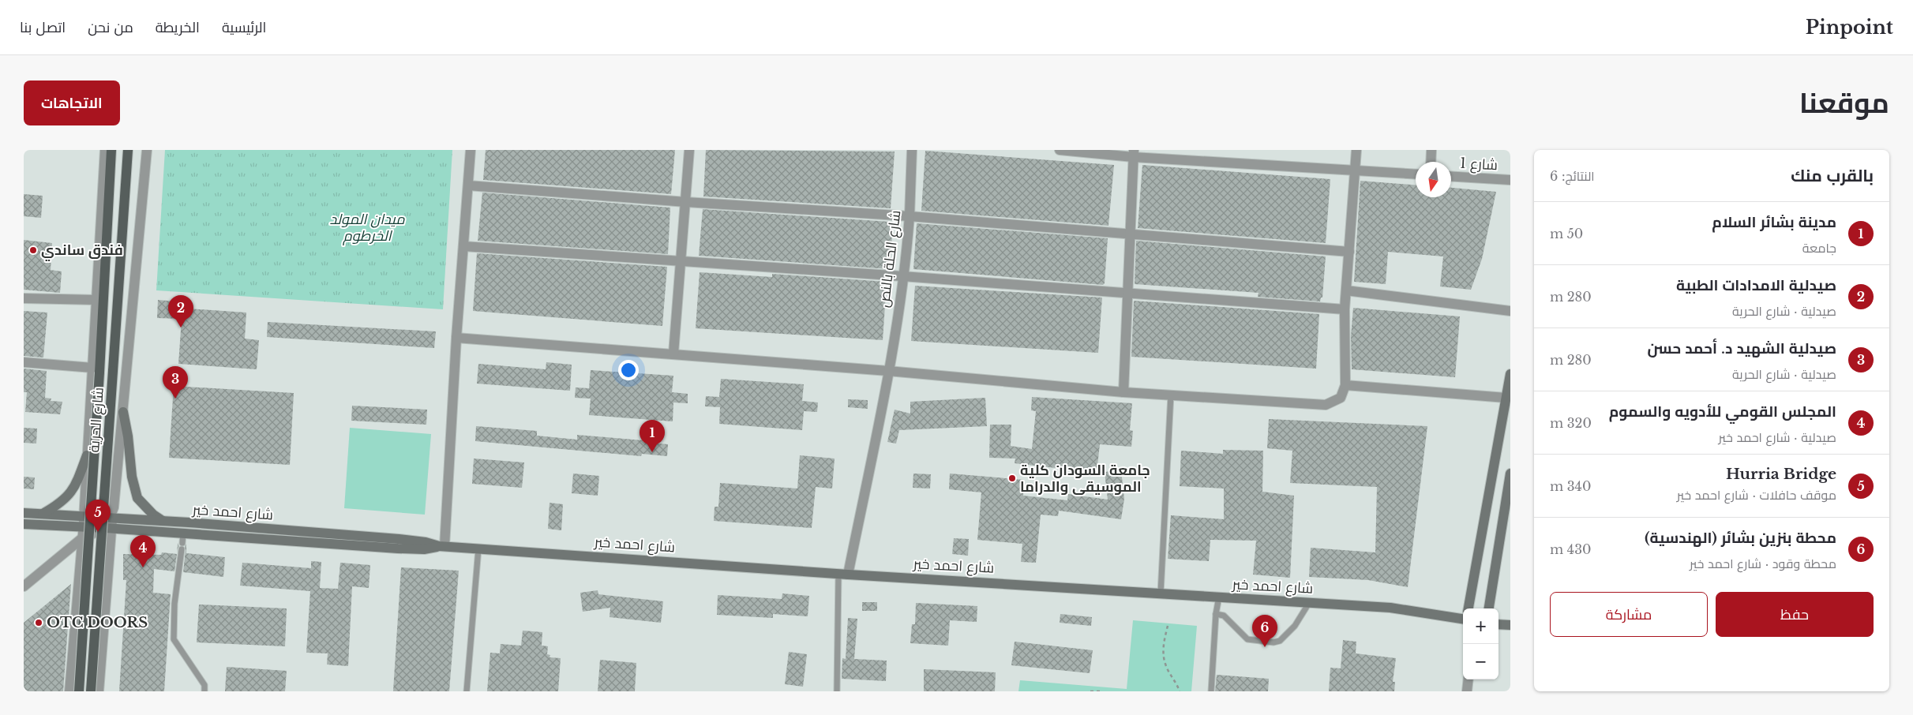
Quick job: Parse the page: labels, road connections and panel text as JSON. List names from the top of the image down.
{
  "streets": {
    "main road": ["شارع الحرية", "شارع احمد خير"],
    "street": ["شارع 1", "شارع الحلة بالنص"]
  },
  "crossings": [
    ["شارع الحلة بالنص", "شارع احمد خير"]
  ],
  "parks": ["ميدان المولد الخرطوم"],
  "places": ["فندق ساندي", "جامعة السودان كلية الموسيقى والدراما", "OTC DOORS"],
  "north": "bottom",
  "page": {
    "header": "Pinpoint",
    "nav": [
      "الرئيسية",
      "الخريطة",
      "من نحن",
      "اتصل بنا"
    ],
    "title": "موقعنا",
    "buttons": [
      "الاتجاهات",
      ["حفظ", "مشاركة"]
    ],
    "heading": ["بالقرب منك", "النتائج: 6"],
    "list": [
      {
        "mark": "1",
        "name": "مدينة بشائر السلام",
        "note": "جامعة",
        "value": "50 m"
      },
      {
        "mark": "2",
        "name": "صيدلية الامدادات الطبية",
        "note": "صيدلية · شارع الحرية",
        "value": "280 m"
      },
      {
        "mark": "3",
        "name": "صيدلية الشهيد د. أحمد حسن",
        "note": "صيدلية · شارع الحرية",
        "value": "280 m"
      },
      {
        "mark": "4",
        "name": "المجلس القومي للأدويه والسموم",
        "note": "صيدلية · شارع احمد خير",
        "value": "320 m"
      },
      {
        "mark": "5",
        "name": "Hurria Bridge",
        "note": "موقف حافلات · شارع احمد خير",
        "value": "340 m"
      },
      {
        "mark": "6",
        "name": "محطة بنزين بشائر (الهندسية)",
        "note": "محطة وقود · شارع احمد خير",
        "value": "430 m"
      }
    ],
    "pins": [
      "2",
      "3",
      "1",
      "5",
      "4",
      "6"
    ],
    "map_buttons": ["+", "−"]
  }
}
